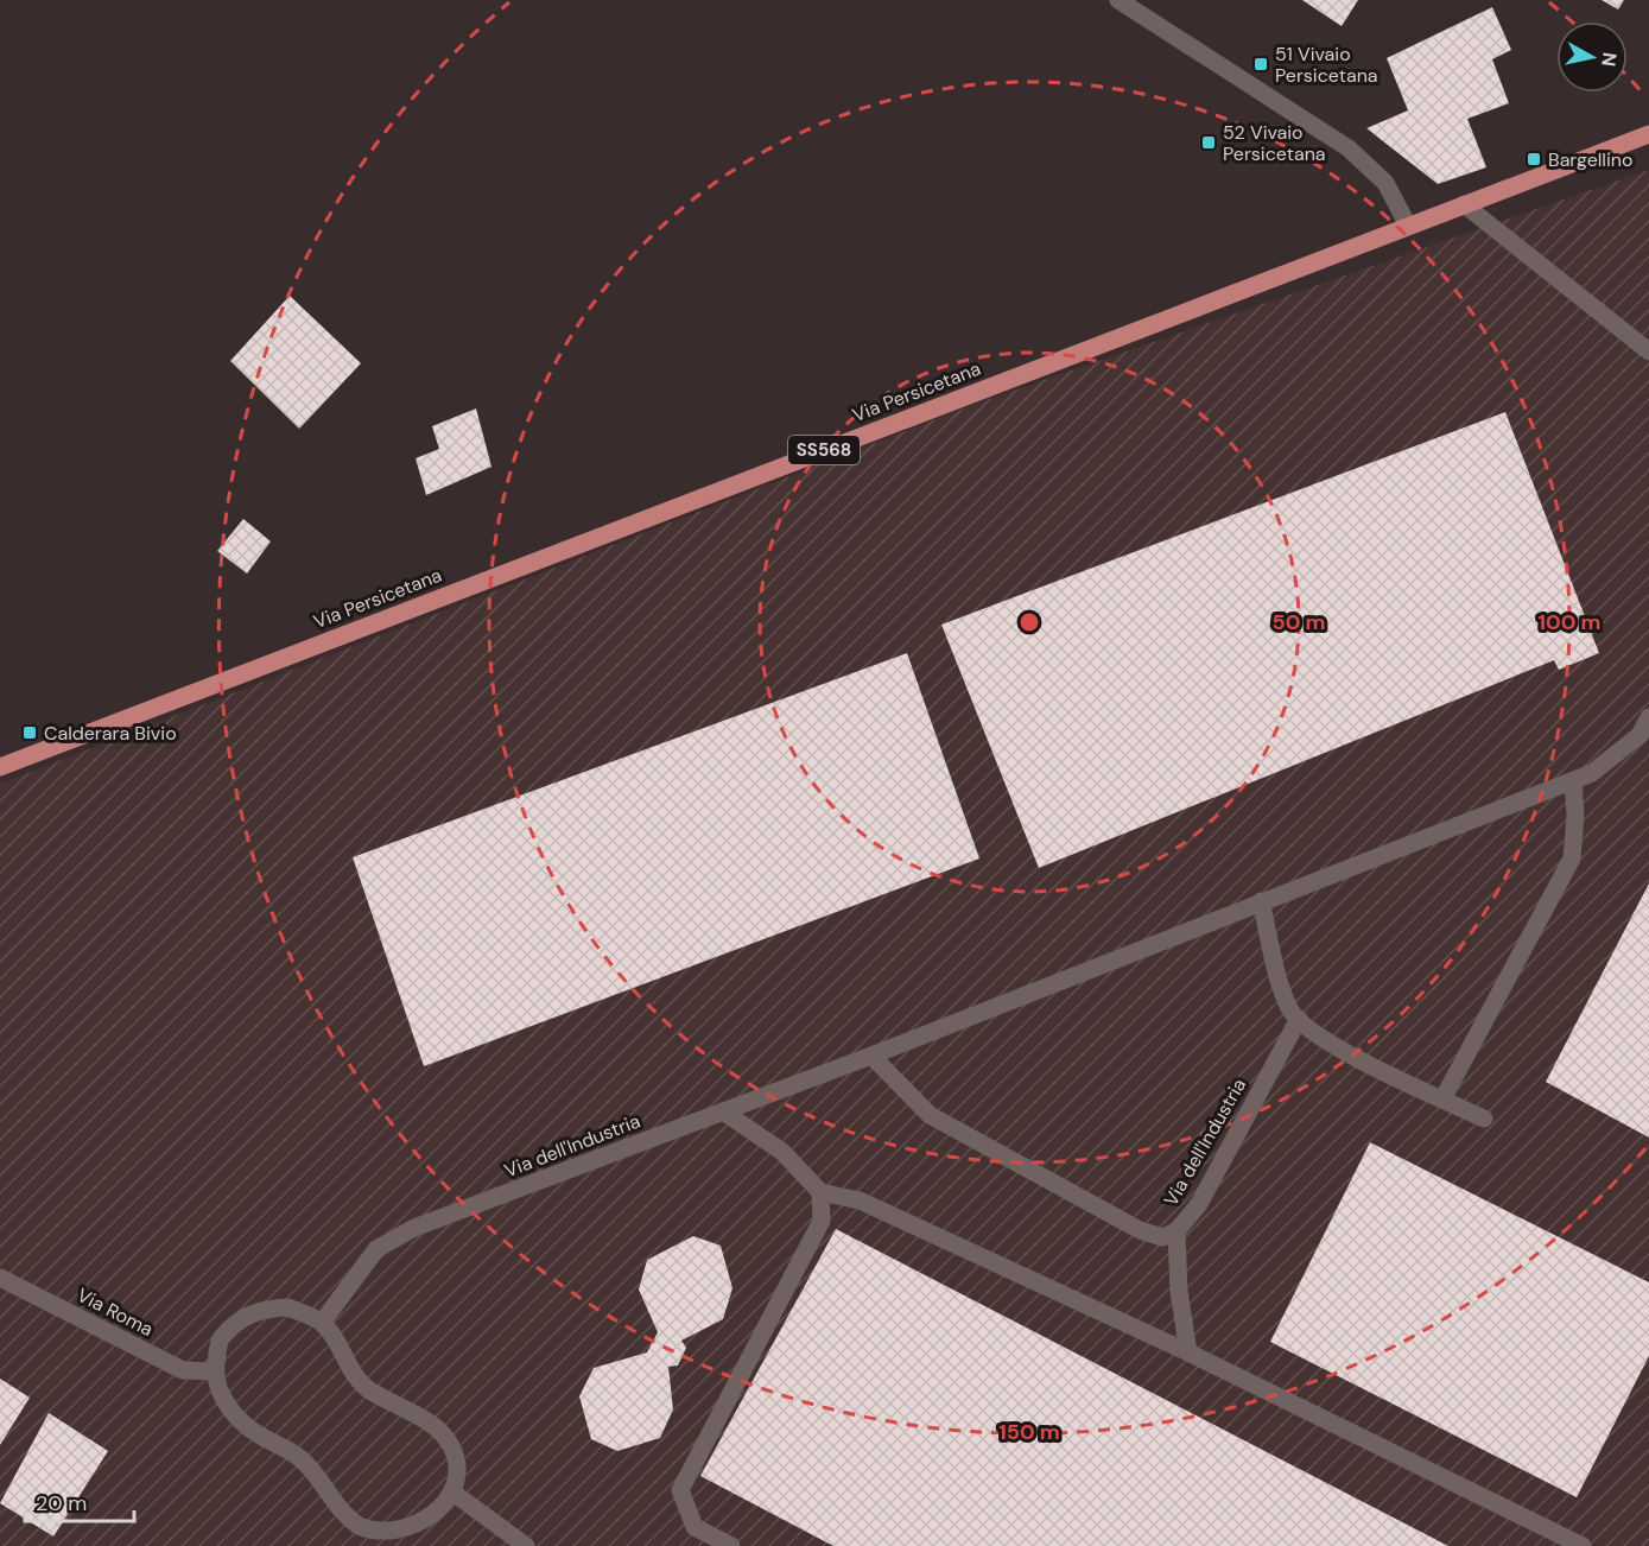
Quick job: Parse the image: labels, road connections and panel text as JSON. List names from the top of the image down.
{
  "streets": {
    "main road": ["Via Persicetana", "SS568"],
    "street": ["Via dell'Industria", "Via Roma"]
  },
  "places": {
    "transit": [
      "51 Vivaio Persicetana",
      "52 Vivaio Persicetana",
      "Bargellino",
      "Calderara Bivio"
    ]
  },
  "scale_bar": "20 m",
  "north": "right",
  "rings": ["50 m", "100 m", "150 m"]
}
